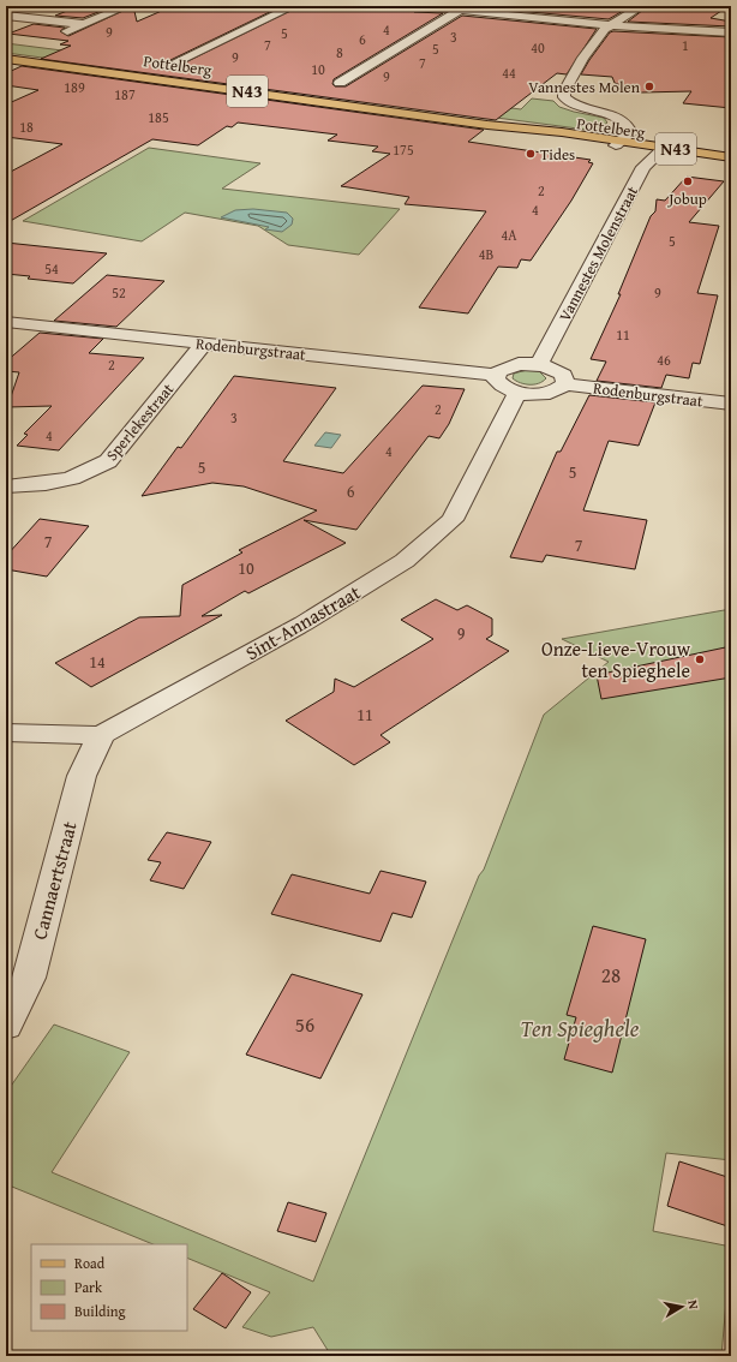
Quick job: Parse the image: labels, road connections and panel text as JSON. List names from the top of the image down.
{
  "streets": {
    "main road": ["Pottelberg", "N43"],
    "street": [
      "Vannestes Molenstraat",
      "Rodenburgstraat",
      "Sperlekestraat",
      "Sint-Annastraat",
      "Cannaertstraat"
    ]
  },
  "crossings": [
    ["Pottelberg", "Vannestes Molenstraat"],
    ["Rodenburgstraat", "Sperlekestraat"],
    ["Sint-Annastraat", "Cannaertstraat"]
  ],
  "parks": ["Ten Spieghele"],
  "places": [
    "Vannestes Molen",
    "Tides",
    "Jobup",
    "Onze-Lieve-Vrouw ten Spieghele"
  ],
  "house_numbers": [
    "4",
    "9",
    "5",
    "3",
    "6",
    "7",
    "1",
    "40",
    "5",
    "8",
    "9",
    "7",
    "10",
    "44",
    "9",
    "189",
    "187",
    "185",
    "18",
    "175",
    "2",
    "4",
    "4A",
    "5",
    "4B",
    "54",
    "52",
    "9",
    "11",
    "46",
    "2",
    "2",
    "3",
    "4",
    "4",
    "5",
    "5",
    "6",
    "7",
    "7",
    "10",
    "9",
    "14",
    "11",
    "28",
    "56"
  ],
  "legend": ["Road", "Park", "Building"],
  "north": "right"
}
